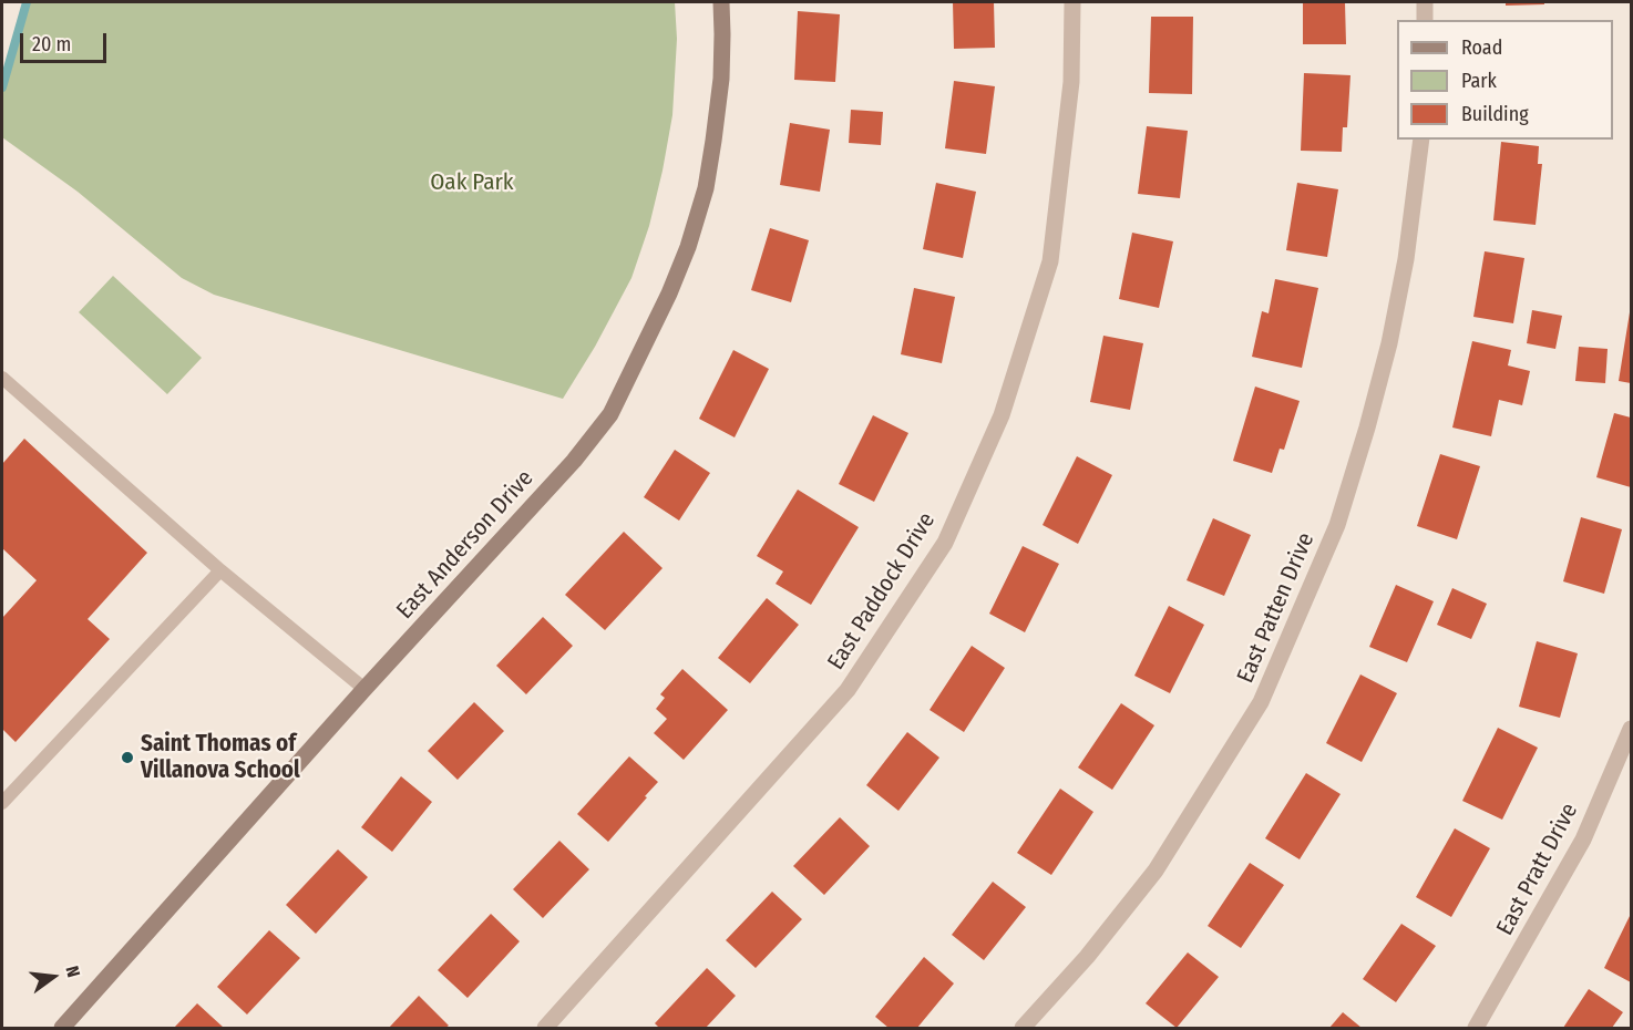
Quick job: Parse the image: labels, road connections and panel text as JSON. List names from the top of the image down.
{
  "streets": {
    "street": [
      "East Anderson Drive",
      "East Paddock Drive",
      "East Patten Drive",
      "East Pratt Drive"
    ]
  },
  "parks": ["Oak Park"],
  "places": ["Saint Thomas of Villanova School"],
  "legend": ["Road", "Park", "Building"],
  "scale_bar": "20 m",
  "north": "right"
}
